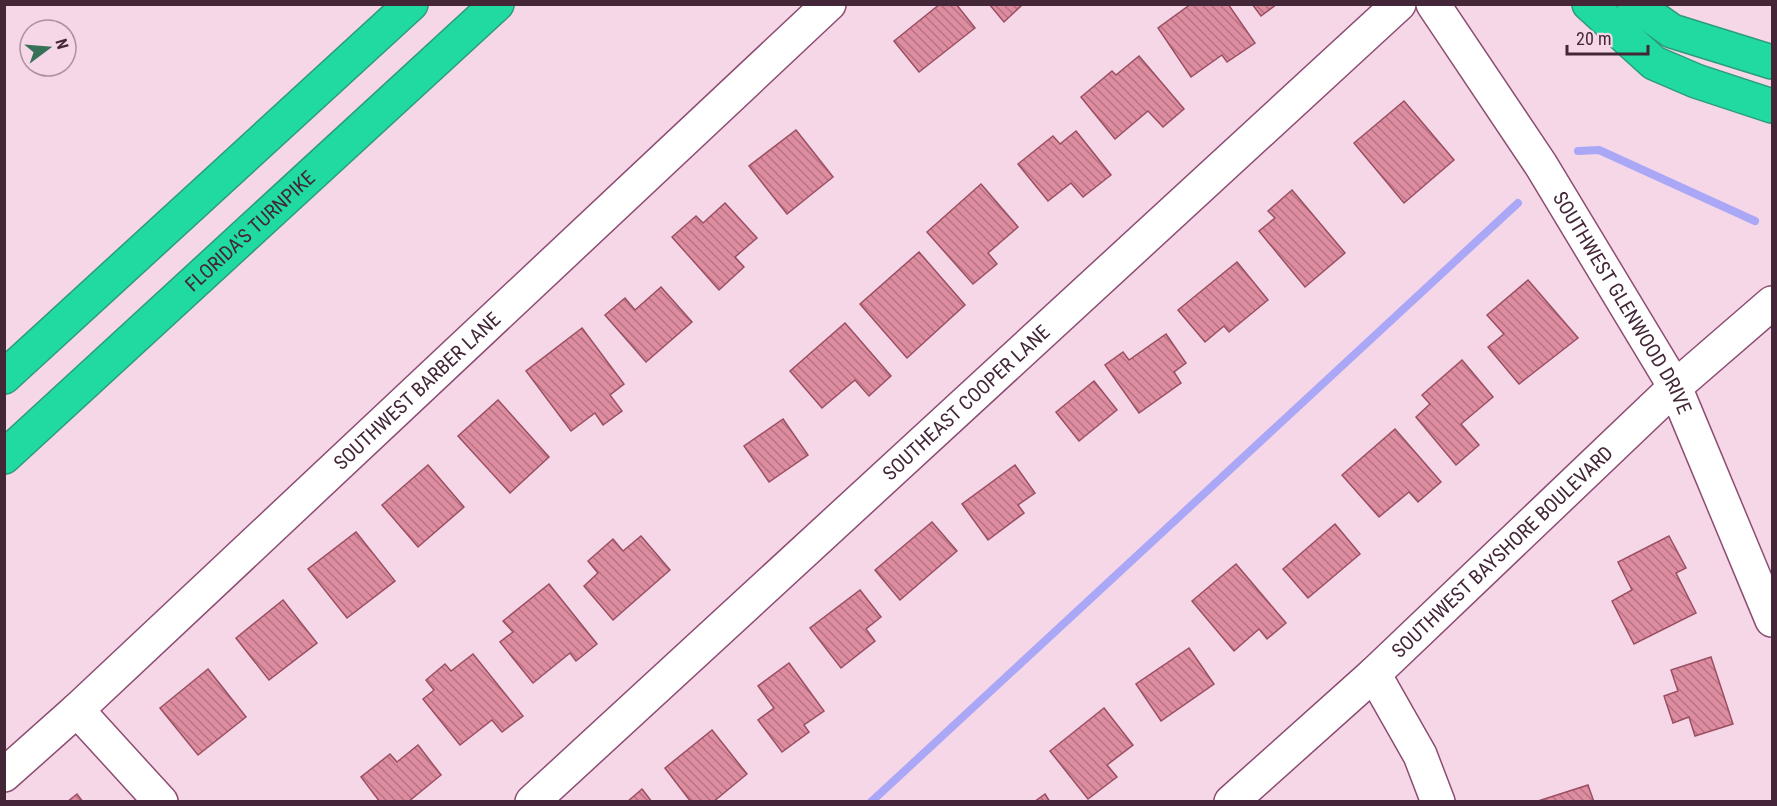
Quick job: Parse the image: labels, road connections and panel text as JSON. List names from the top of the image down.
{
  "streets": {
    "highway": ["FLORIDA'S TURNPIKE"],
    "street": [
      "SOUTHWEST GLENWOOD DRIVE",
      "SOUTHWEST BARBER LANE",
      "SOUTHEAST COOPER LANE",
      "SOUTHWEST BAYSHORE BOULEVARD"
    ]
  },
  "crossings": [
    ["SOUTHWEST GLENWOOD DRIVE", "SOUTHWEST BAYSHORE BOULEVARD"]
  ],
  "scale_bar": "20 m",
  "north": "right"
}
